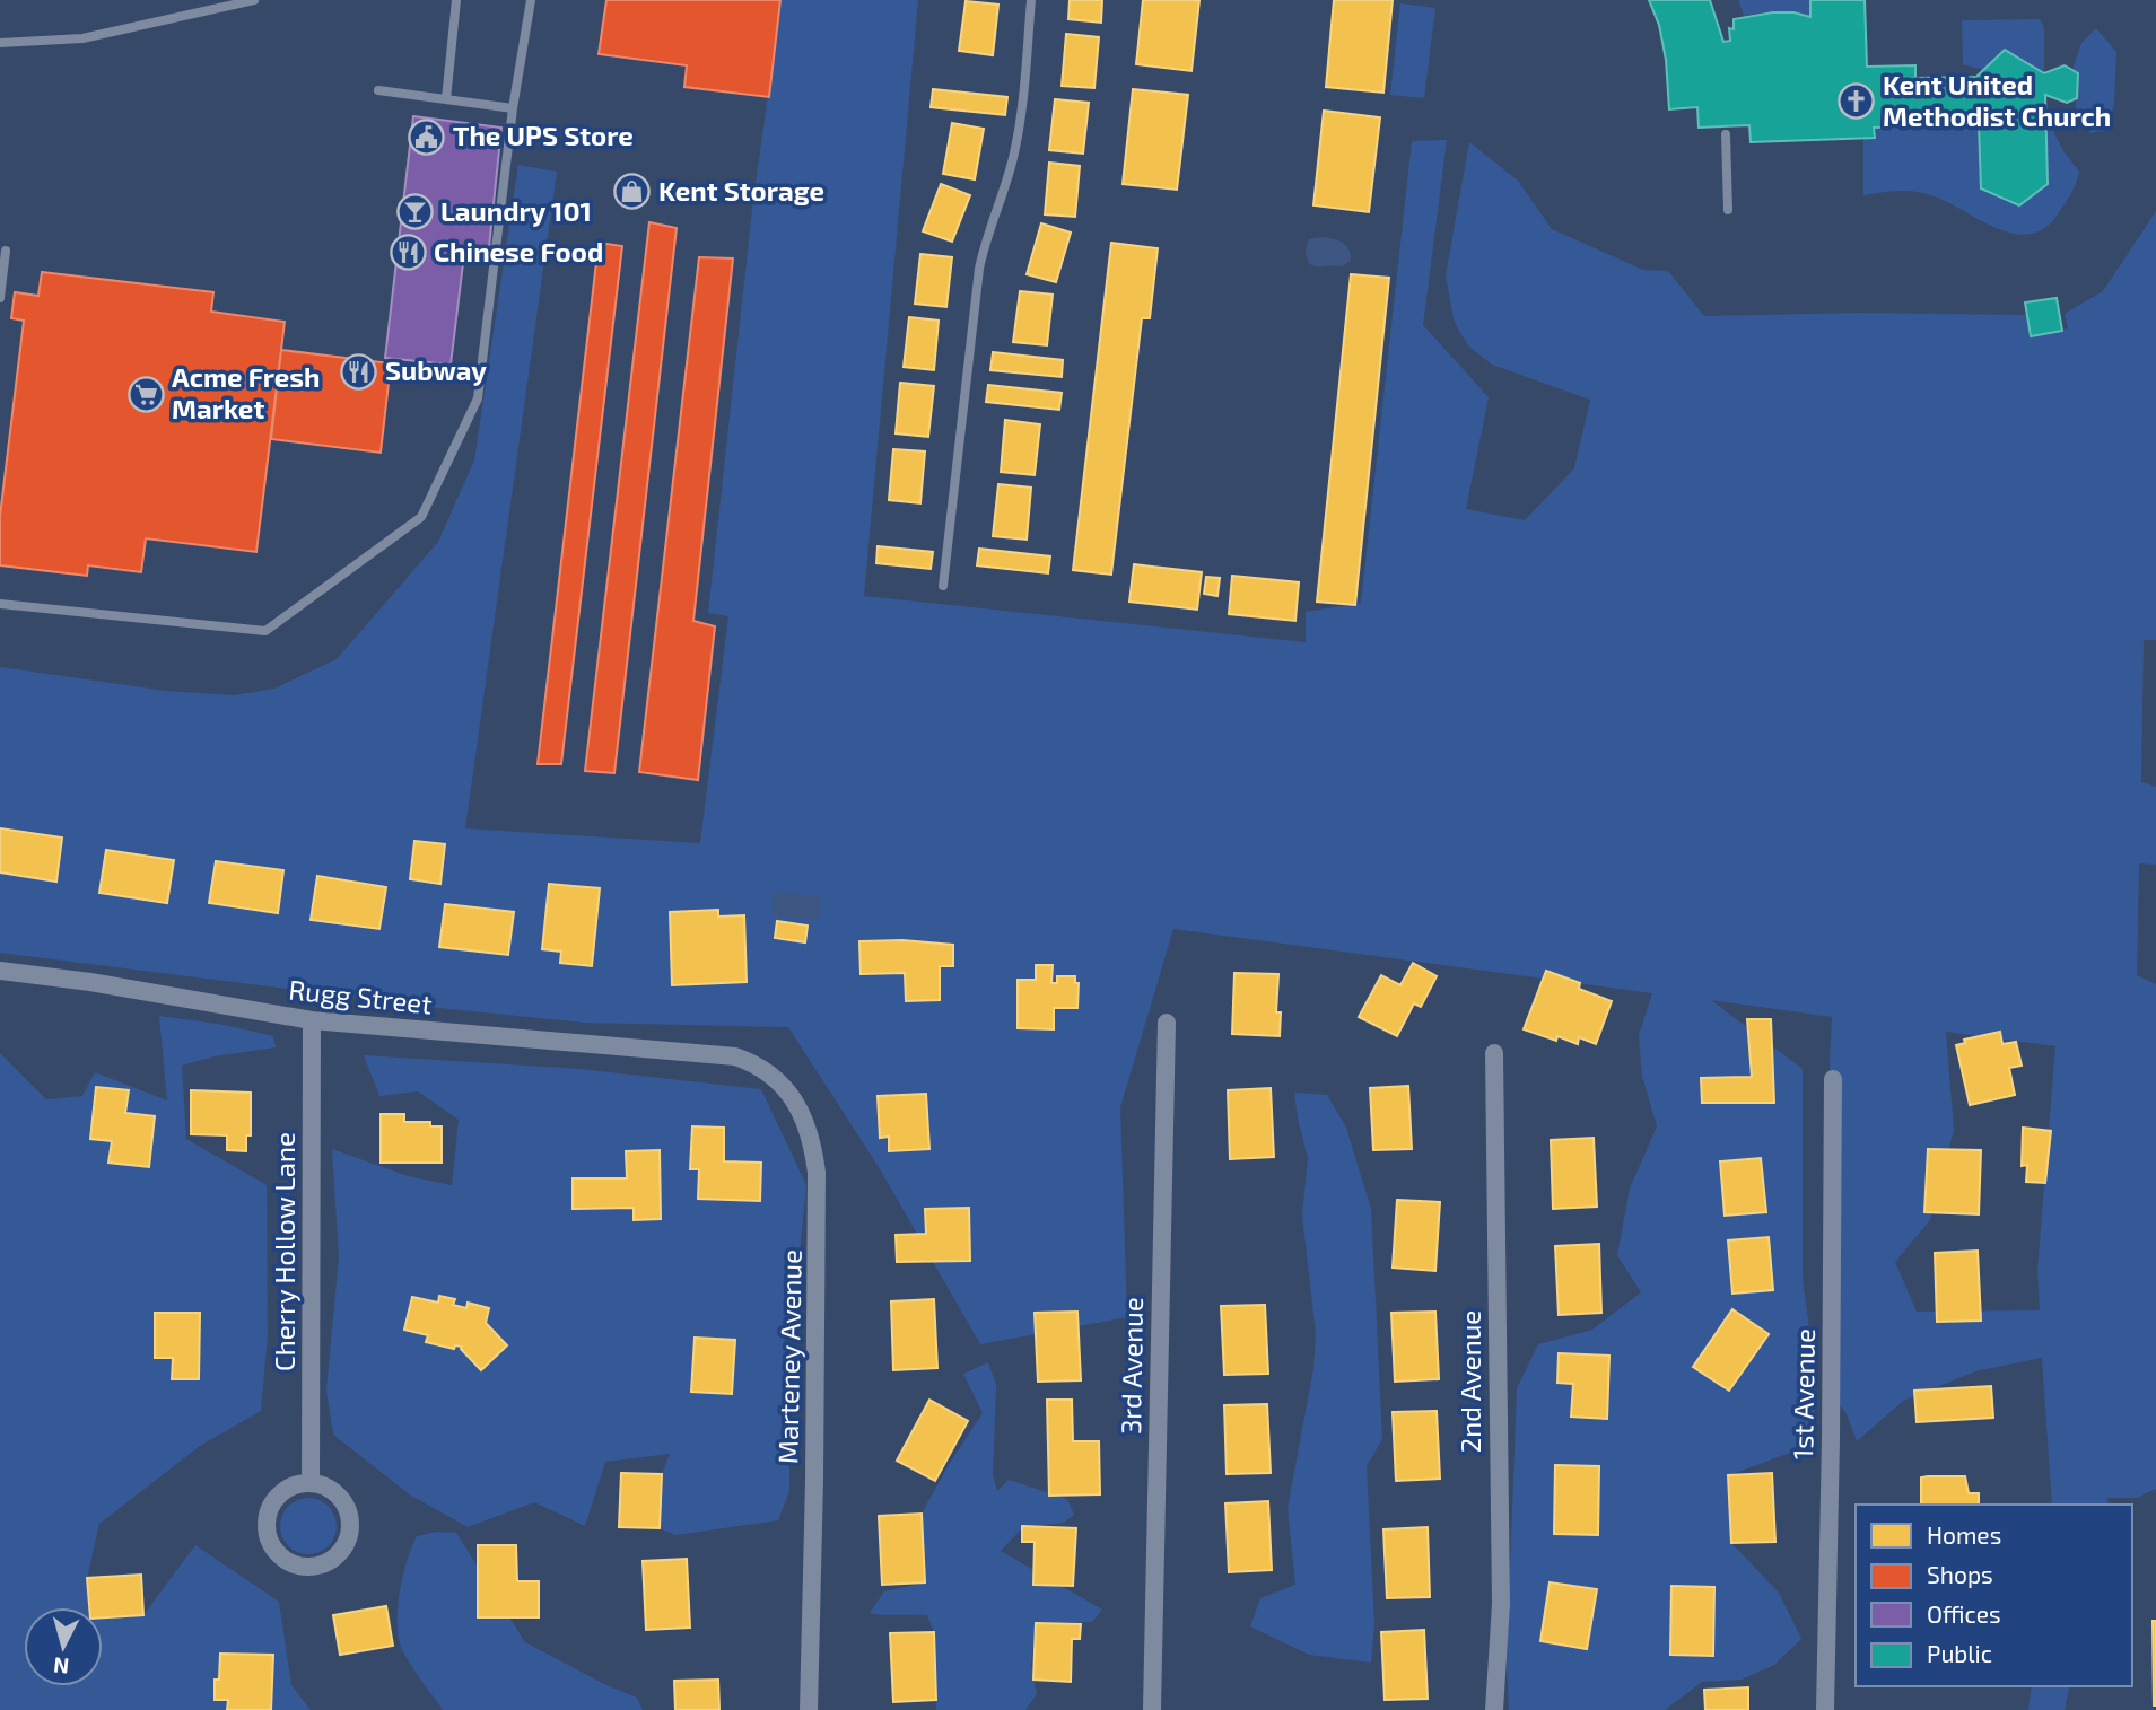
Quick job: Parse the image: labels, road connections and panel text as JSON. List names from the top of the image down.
{
  "streets": {
    "street": [
      "Rugg Street",
      "Cherry Hollow Lane",
      "Marteney Avenue",
      "3rd Avenue",
      "2nd Avenue",
      "1st Avenue"
    ]
  },
  "crossings": [
    ["Rugg Street", "Cherry Hollow Lane"],
    ["Rugg Street", "Marteney Avenue"]
  ],
  "places": {
    "church": ["Kent United Methodist Church"],
    "public building": ["The UPS Store"],
    "shop": ["Kent Storage"],
    "bar": ["Laundry 101"],
    "restaurant": ["Chinese Food", "Subway"],
    "supermarket": ["Acme Fresh Market"]
  },
  "legend": [
    "Homes",
    "Shops",
    "Offices",
    "Public"
  ],
  "north": "bottom"
}
